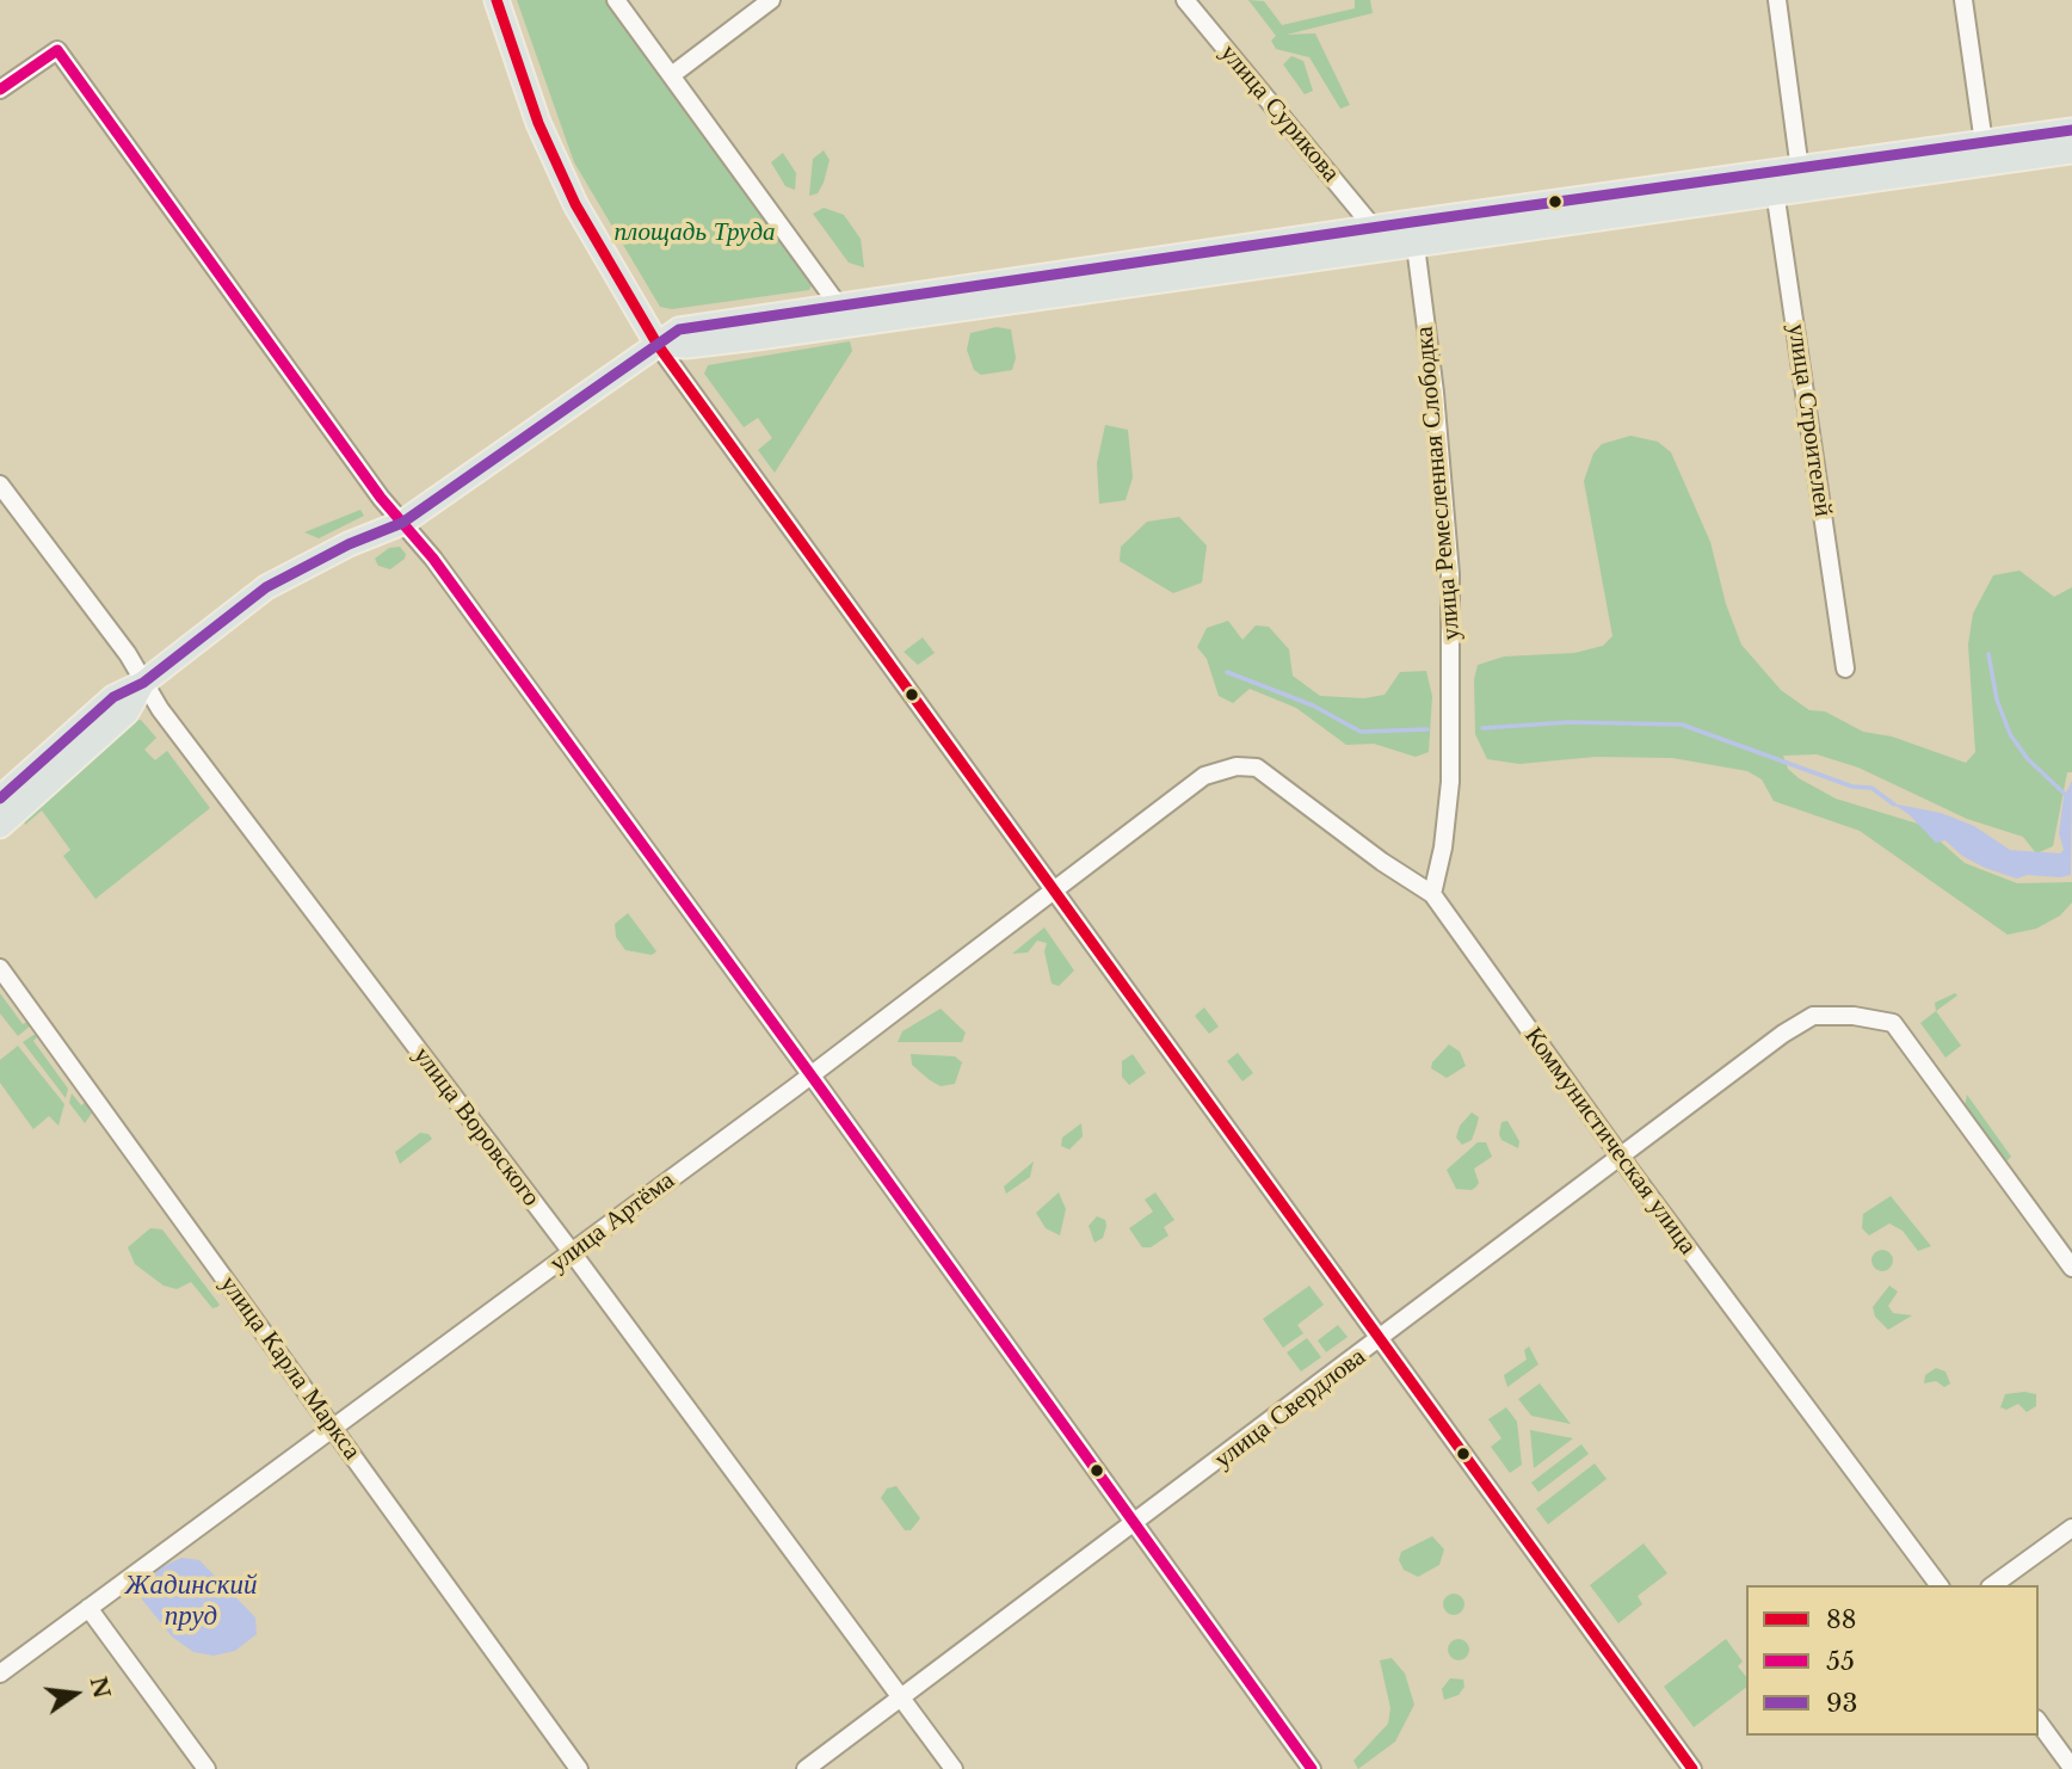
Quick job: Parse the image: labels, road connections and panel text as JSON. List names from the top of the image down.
{
  "streets": {
    "street": [
      "улица Сурикова",
      "улица Строителей",
      "улица Ремесленная Слободка",
      "улица Воровского",
      "Коммунистическая улица",
      "улица Артёма",
      "улица Карла Маркса",
      "улица Свердлова"
    ]
  },
  "crossings": [
    ["улица Ремесленная Слободка", "Коммунистическая улица"],
    ["улица Воровского", "улица Артёма"],
    ["улица Воровского", "улица Свердлова"],
    ["Коммунистическая улица", "улица Артёма"],
    ["Коммунистическая улица", "улица Свердлова"],
    ["улица Артёма", "улица Карла Маркса"]
  ],
  "water": ["Жадинский пруд"],
  "parks": ["площадь Труда"],
  "lines": ["transit line 88", "transit line 55", "transit line 93"],
  "legend": ["88", "55", "93"],
  "north": "right"
}
